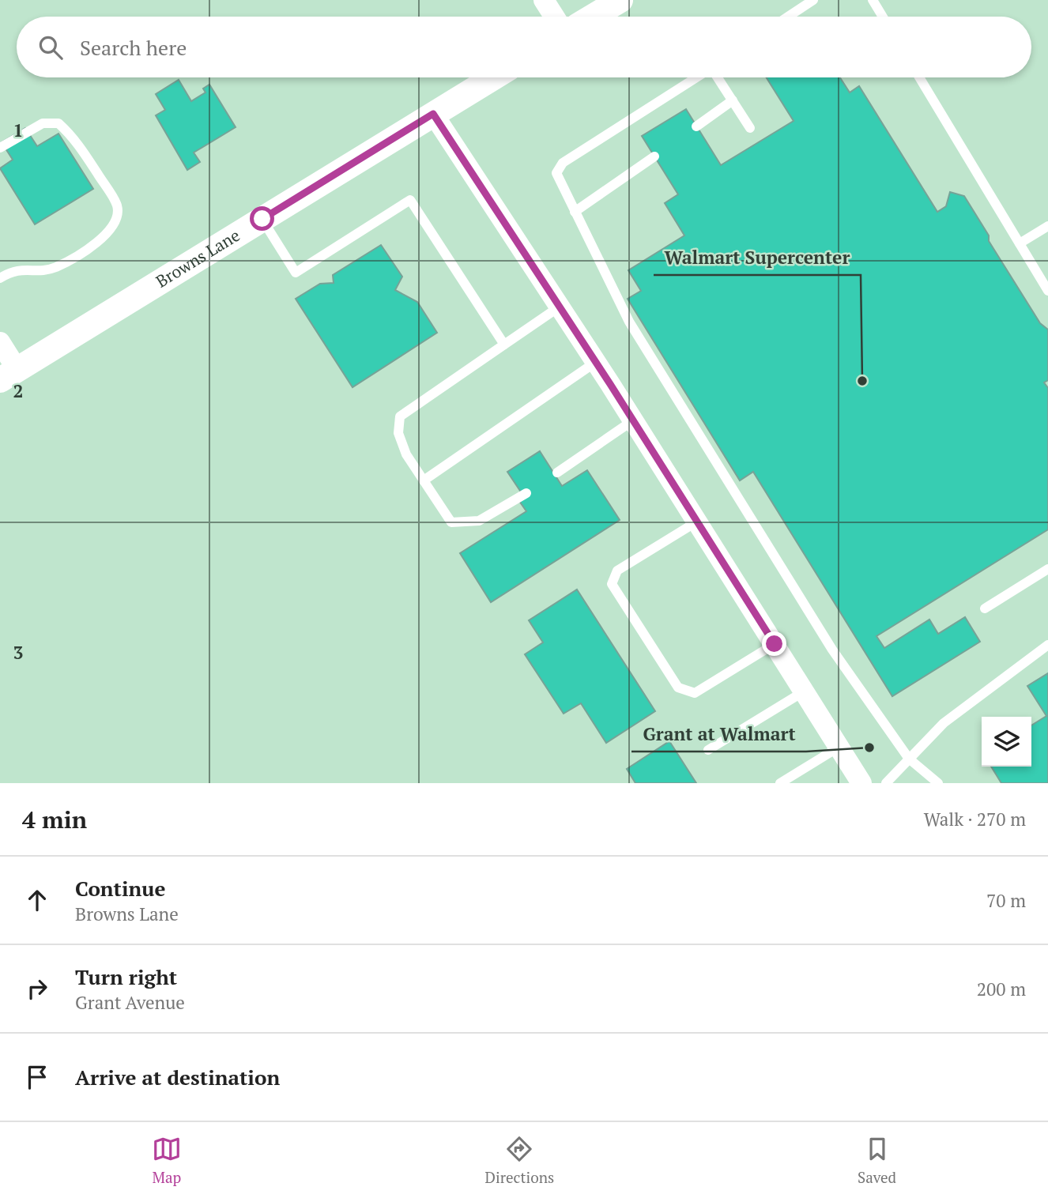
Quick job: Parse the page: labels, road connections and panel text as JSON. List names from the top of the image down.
{
  "streets": {
    "street": ["Browns Lane"]
  },
  "places": ["Walmart Supercenter", "Grant at Walmart"],
  "page": {
    "search": "Search here",
    "heading": ["4 min", "Walk · 270 m"],
    "list": [
      ["Continue", "Browns Lane", "70 m"],
      ["Turn right", "Grant Avenue", "200 m"],
      "Arrive at destination"
    ],
    "nav": ["Map", "Directions", "Saved"]
  },
  "grid": {
    "rows": ["1", "2", "3"]
  }
}
